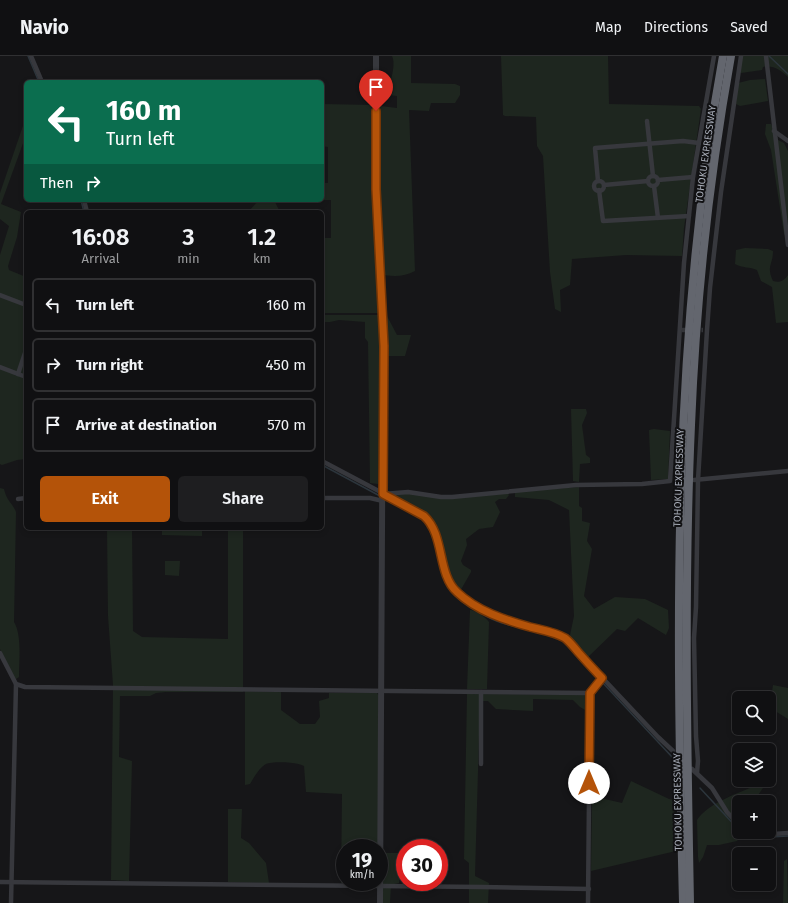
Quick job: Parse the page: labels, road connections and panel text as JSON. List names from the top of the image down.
{
  "streets": {
    "highway": ["TOHOKU EXPRESSWAY"]
  },
  "page": {
    "header": "Navio",
    "nav": ["Map", "Directions", "Saved"],
    "turn": ["160 m", "Turn left"],
    "then": "Then",
    "eta": [
      "16:08",
      "Arrival",
      "3",
      "min",
      "1.2",
      "km"
    ],
    "list": [
      {
        "name": "Turn left",
        "value": "160 m"
      },
      {
        "name": "Turn right",
        "value": "450 m"
      },
      {
        "name": "Arrive at destination",
        "value": "570 m"
      }
    ],
    "buttons": ["Exit", "Share"],
    "map_buttons": ["+", "−"],
    "speed": "19 km/h",
    "limit": "30"
  }
}
